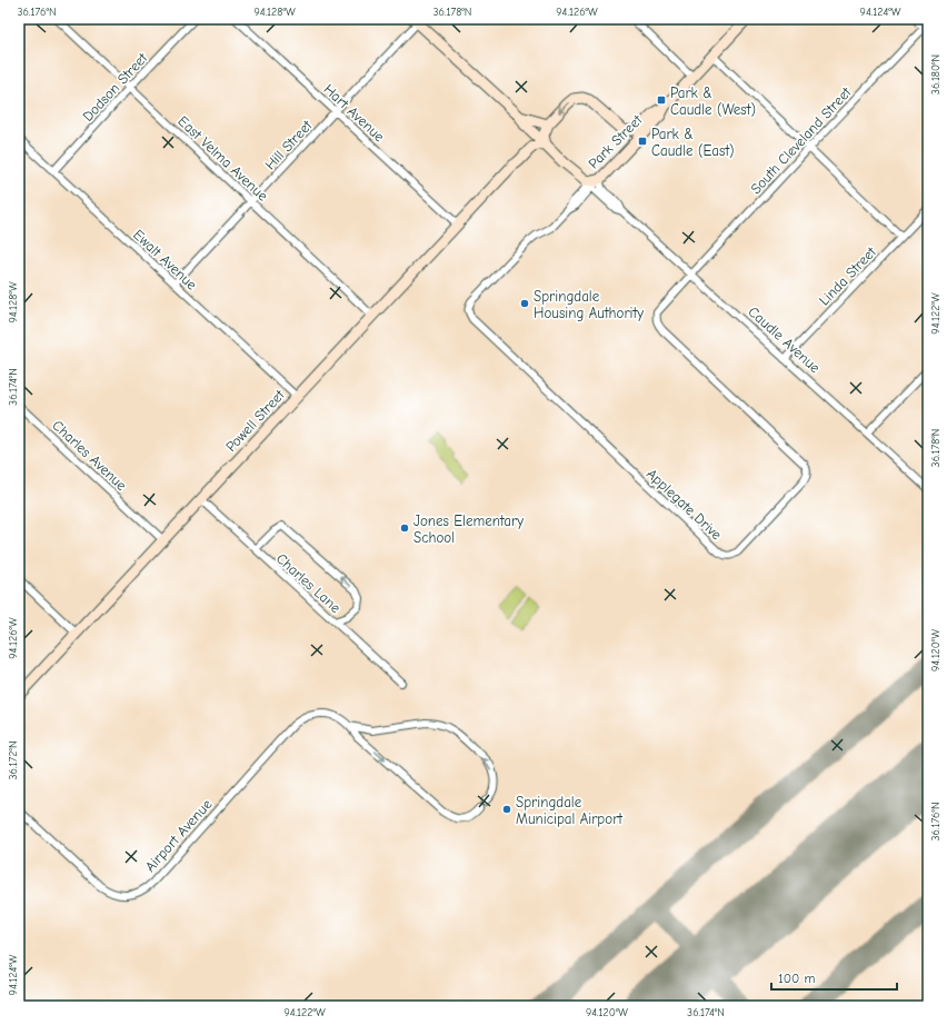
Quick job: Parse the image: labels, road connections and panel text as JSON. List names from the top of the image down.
{
  "streets": {
    "street": [
      "Dodson Street",
      "Hart Avenue",
      "South Cleveland Street",
      "Park Street",
      "Hill Street",
      "East Velma Avenue",
      "Ewalt Avenue",
      "Linda Street",
      "Caudle Avenue",
      "Powell Street",
      "Charles Avenue",
      "Applegate Drive",
      "Charles Lane",
      "Airport Avenue"
    ]
  },
  "crossings": [
    ["Dodson Street", "East Velma Avenue"],
    ["Dodson Street", "Ewalt Avenue"],
    ["Hart Avenue", "Hill Street"],
    ["Hart Avenue", "Powell Street"],
    ["South Cleveland Street", "Caudle Avenue"],
    ["South Cleveland Street", "Applegate Drive"],
    ["Park Street", "Caudle Avenue"],
    ["Park Street", "Powell Street"],
    ["Park Street", "Applegate Drive"],
    ["Hill Street", "East Velma Avenue"],
    ["Hill Street", "Ewalt Avenue"],
    ["East Velma Avenue", "Powell Street"],
    ["Ewalt Avenue", "Powell Street"],
    ["Linda Street", "Caudle Avenue"],
    ["Caudle Avenue", "Powell Street"],
    ["Caudle Avenue", "Applegate Drive"],
    ["Powell Street", "Charles Avenue"],
    ["Powell Street", "Applegate Drive"],
    ["Powell Street", "Charles Lane"]
  ],
  "places": {
    "transit": ["Park & Caudle (West)", "Park & Caudle (East)"],
    "other": ["Springdale Housing Authority", "Jones Elementary School", "Springdale Municipal Airport"]
  },
  "scale_bar": "100 m",
  "coordinates": [
    "36.176°N",
    "94.128°W",
    "36.178°N",
    "94.126°W",
    "94.124°W",
    "36.180°N",
    "94.122°W",
    "36.174°N",
    "94.120°W",
    "36.172°N"
  ]
}
